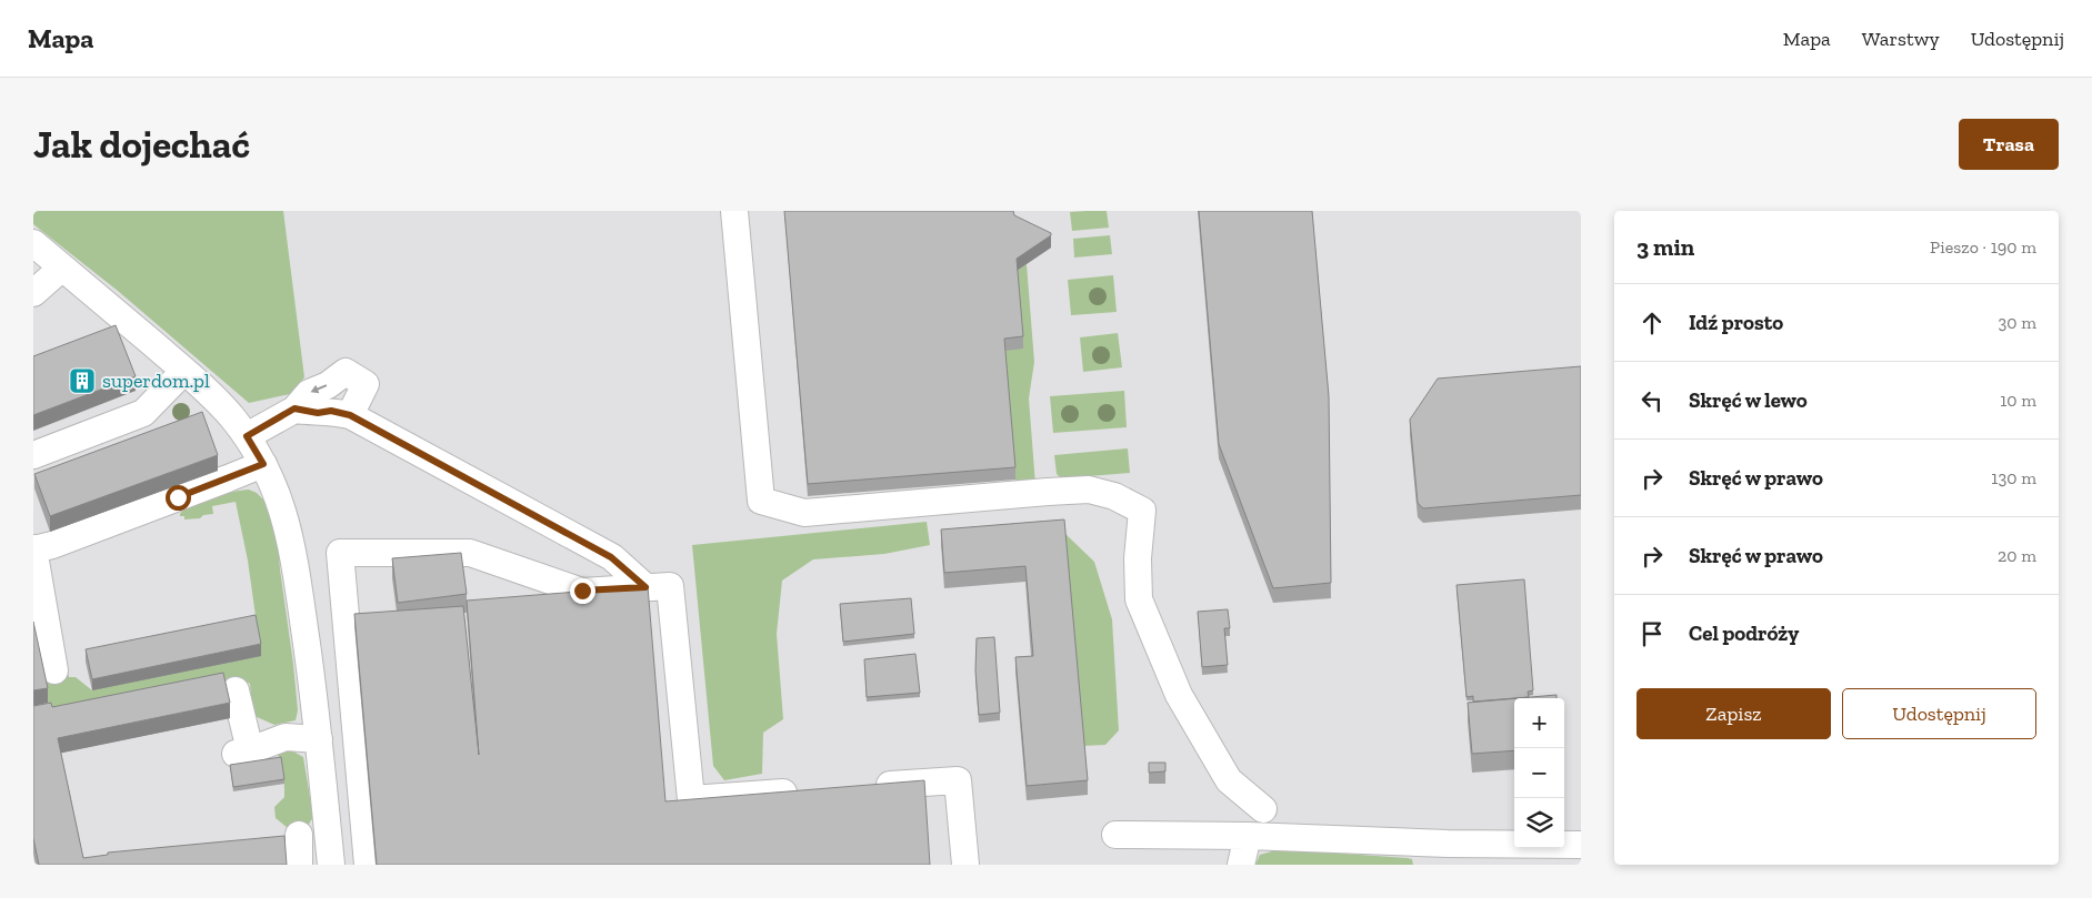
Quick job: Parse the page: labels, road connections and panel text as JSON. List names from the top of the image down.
{
  "places": {
    "building": ["superdom.pl"]
  },
  "page": {
    "header": "Mapa",
    "nav": ["Mapa", "Warstwy", "Udostępnij"],
    "buttons": [
      "Trasa",
      ["Zapisz", "Udostępnij"]
    ],
    "title": "Jak dojechać",
    "heading": ["3 min", "Pieszo · 190 m"],
    "list": [
      ["Idź prosto", "30 m"],
      ["Skręć w lewo", "10 m"],
      ["Skręć w prawo", "130 m"],
      ["Skręć w prawo", "20 m"],
      "Cel podróży"
    ],
    "map_buttons": ["+", "−"]
  }
}
